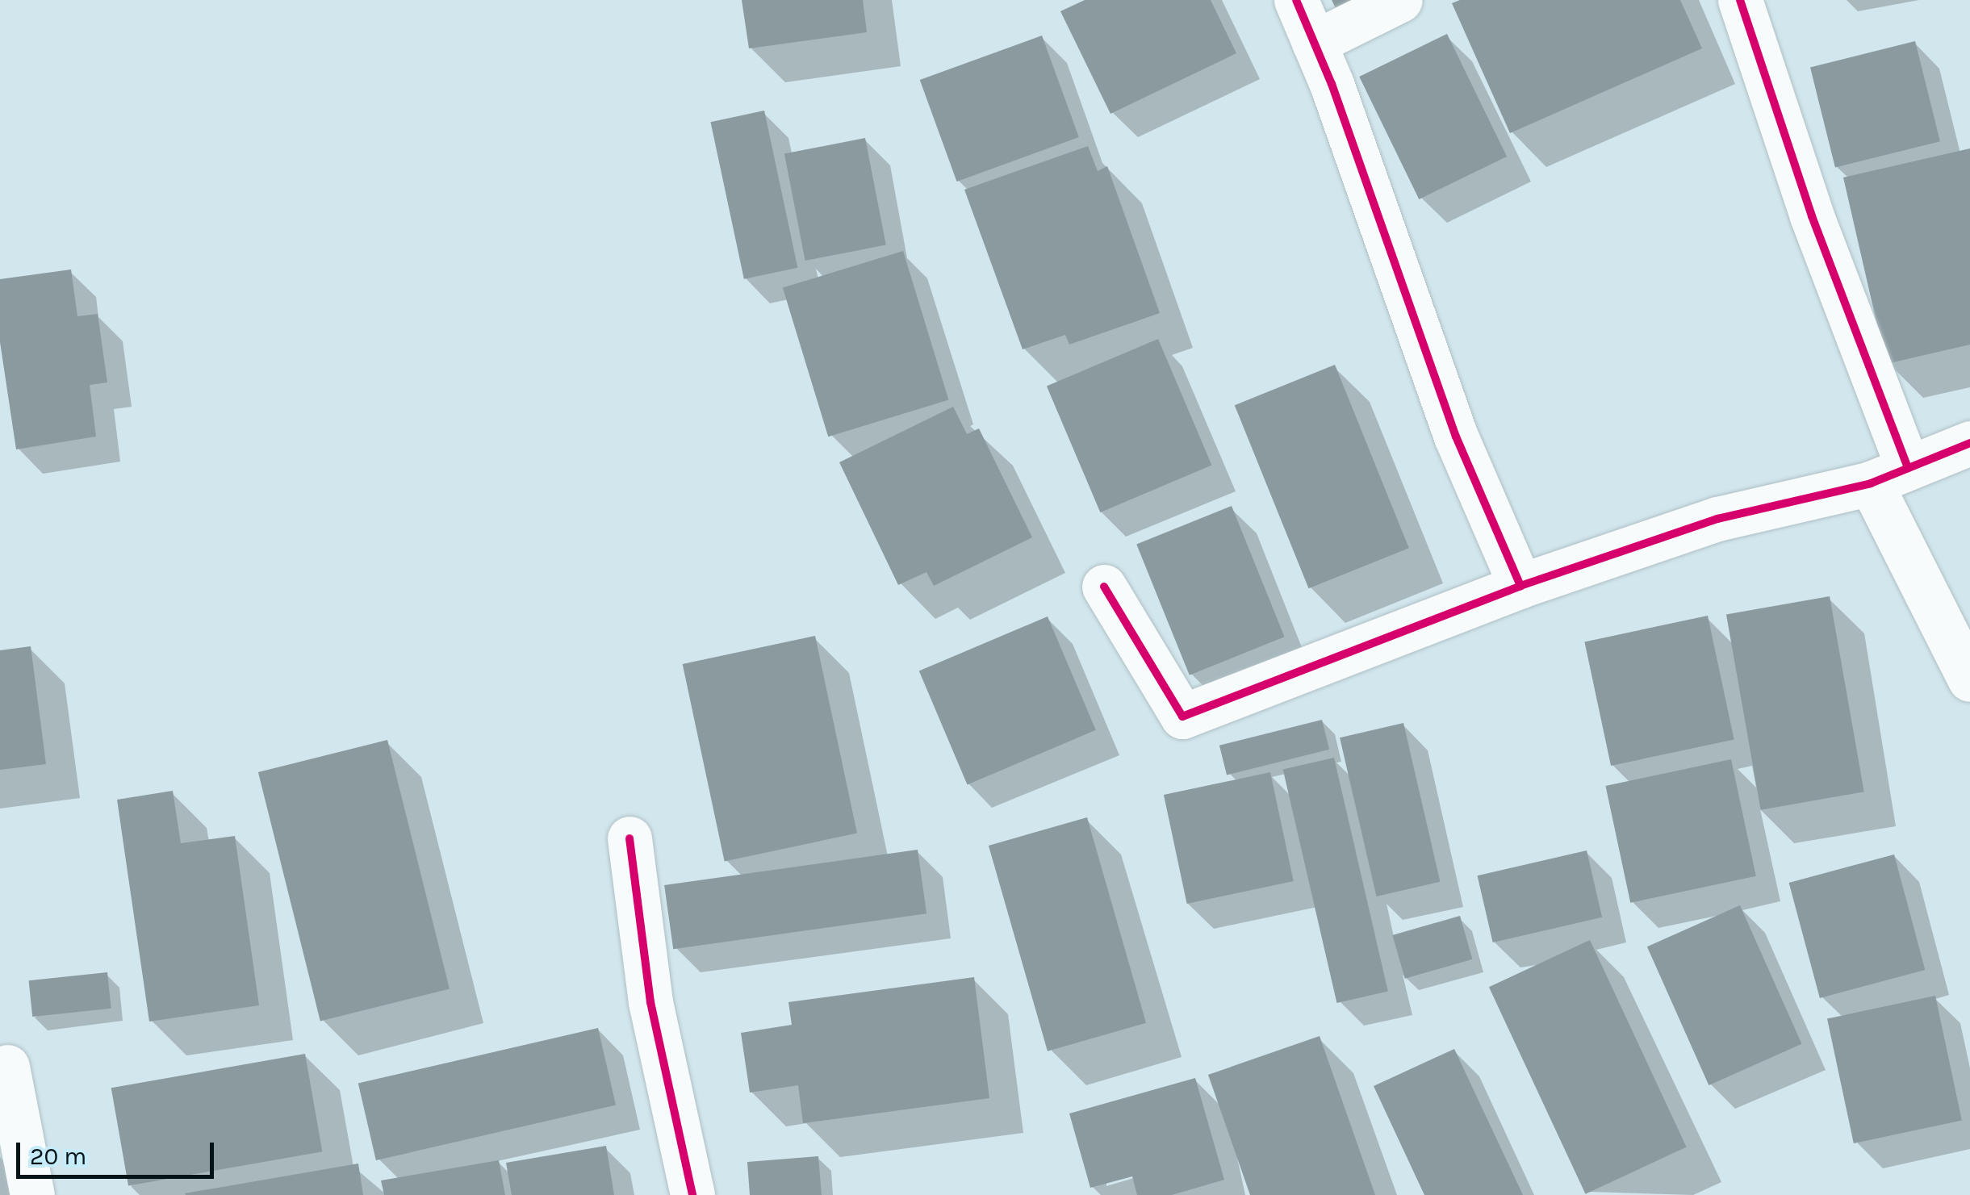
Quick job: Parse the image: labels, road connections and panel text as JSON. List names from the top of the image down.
{
  "scale_bar": "20 m"
}
